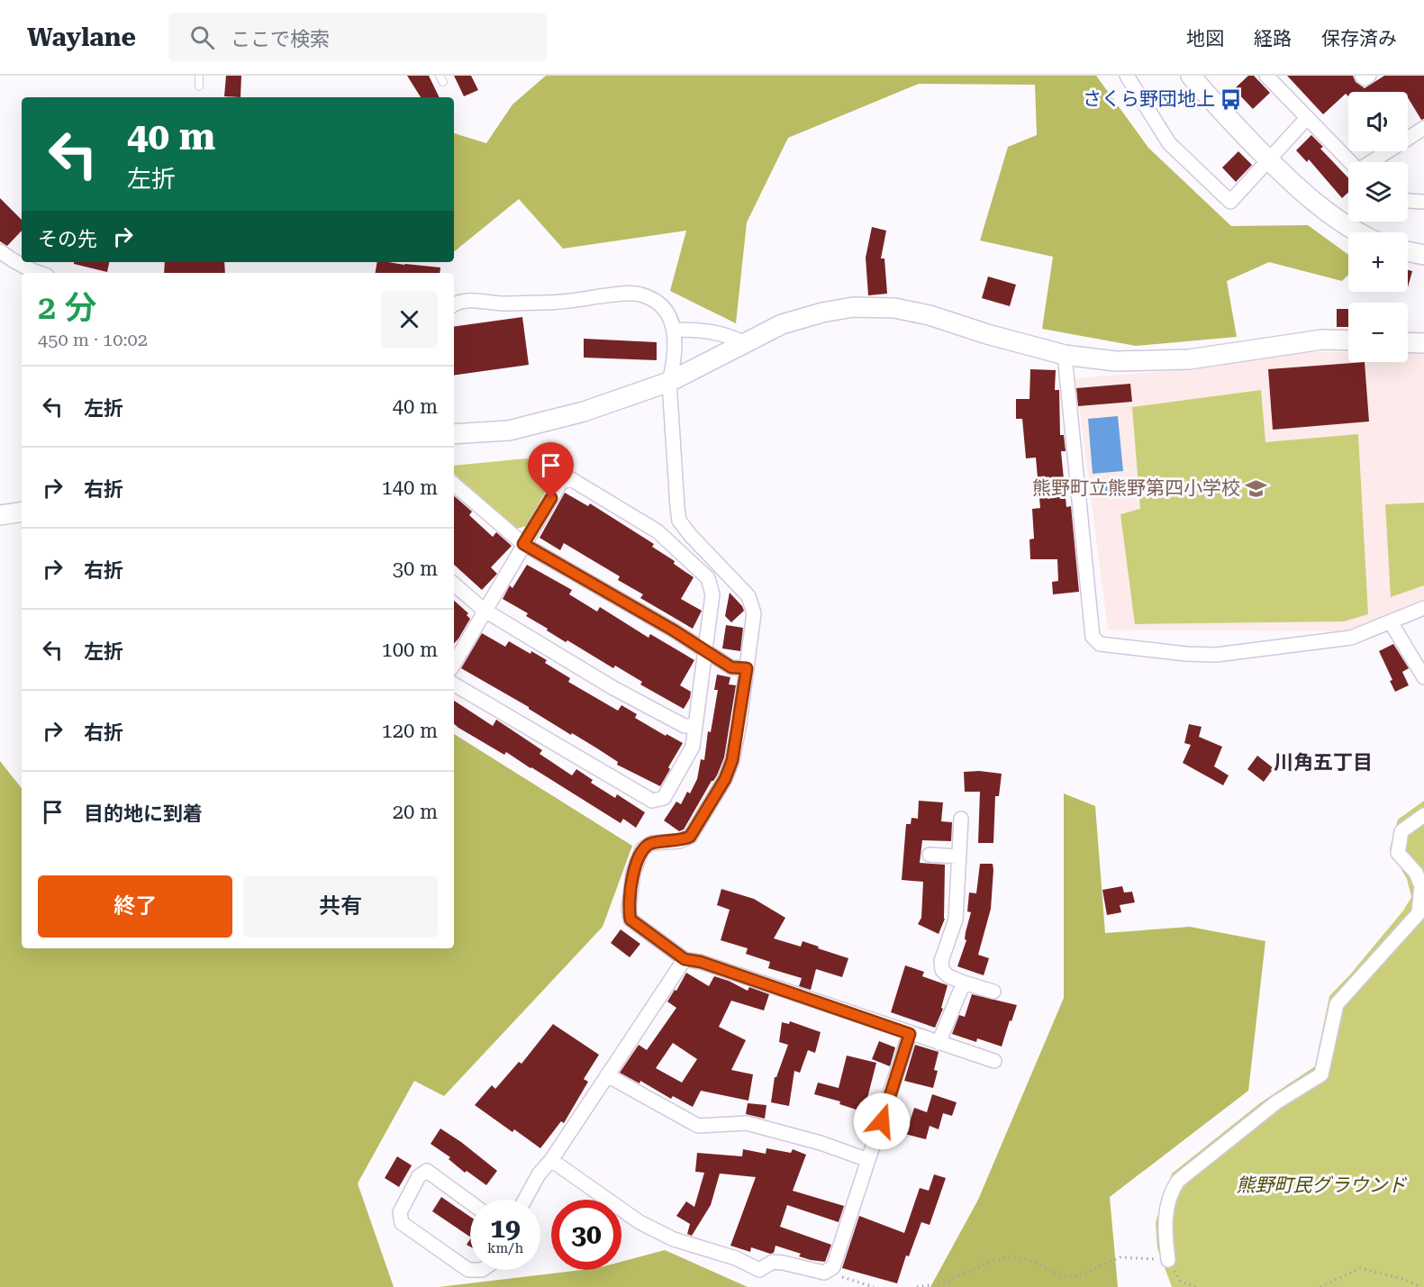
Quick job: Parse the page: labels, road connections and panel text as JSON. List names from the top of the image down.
{
  "districts": ["川角五丁目"],
  "parks": ["熊野町民グラウンド"],
  "places": {
    "bus stop": ["さくら野団地上"],
    "school or university": ["熊野町立熊野第四小学校"]
  },
  "page": {
    "header": "Waylane",
    "search": "ここで検索",
    "nav": ["地図", "経路", "保存済み"],
    "map_buttons": ["+", "−"],
    "turn": ["40 m", "左折"],
    "then": "その先",
    "heading": ["2 分", "450 m · 10:02"],
    "list": [
      {
        "name": "左折",
        "value": "40 m"
      },
      {
        "name": "右折",
        "value": "140 m"
      },
      {
        "name": "右折",
        "value": "30 m"
      },
      {
        "name": "左折",
        "value": "100 m"
      },
      {
        "name": "右折",
        "value": "120 m"
      },
      {
        "name": "目的地に到着",
        "value": "20 m"
      }
    ],
    "buttons": ["終了", "共有"],
    "speed": "19 km/h",
    "limit": "30"
  }
}
